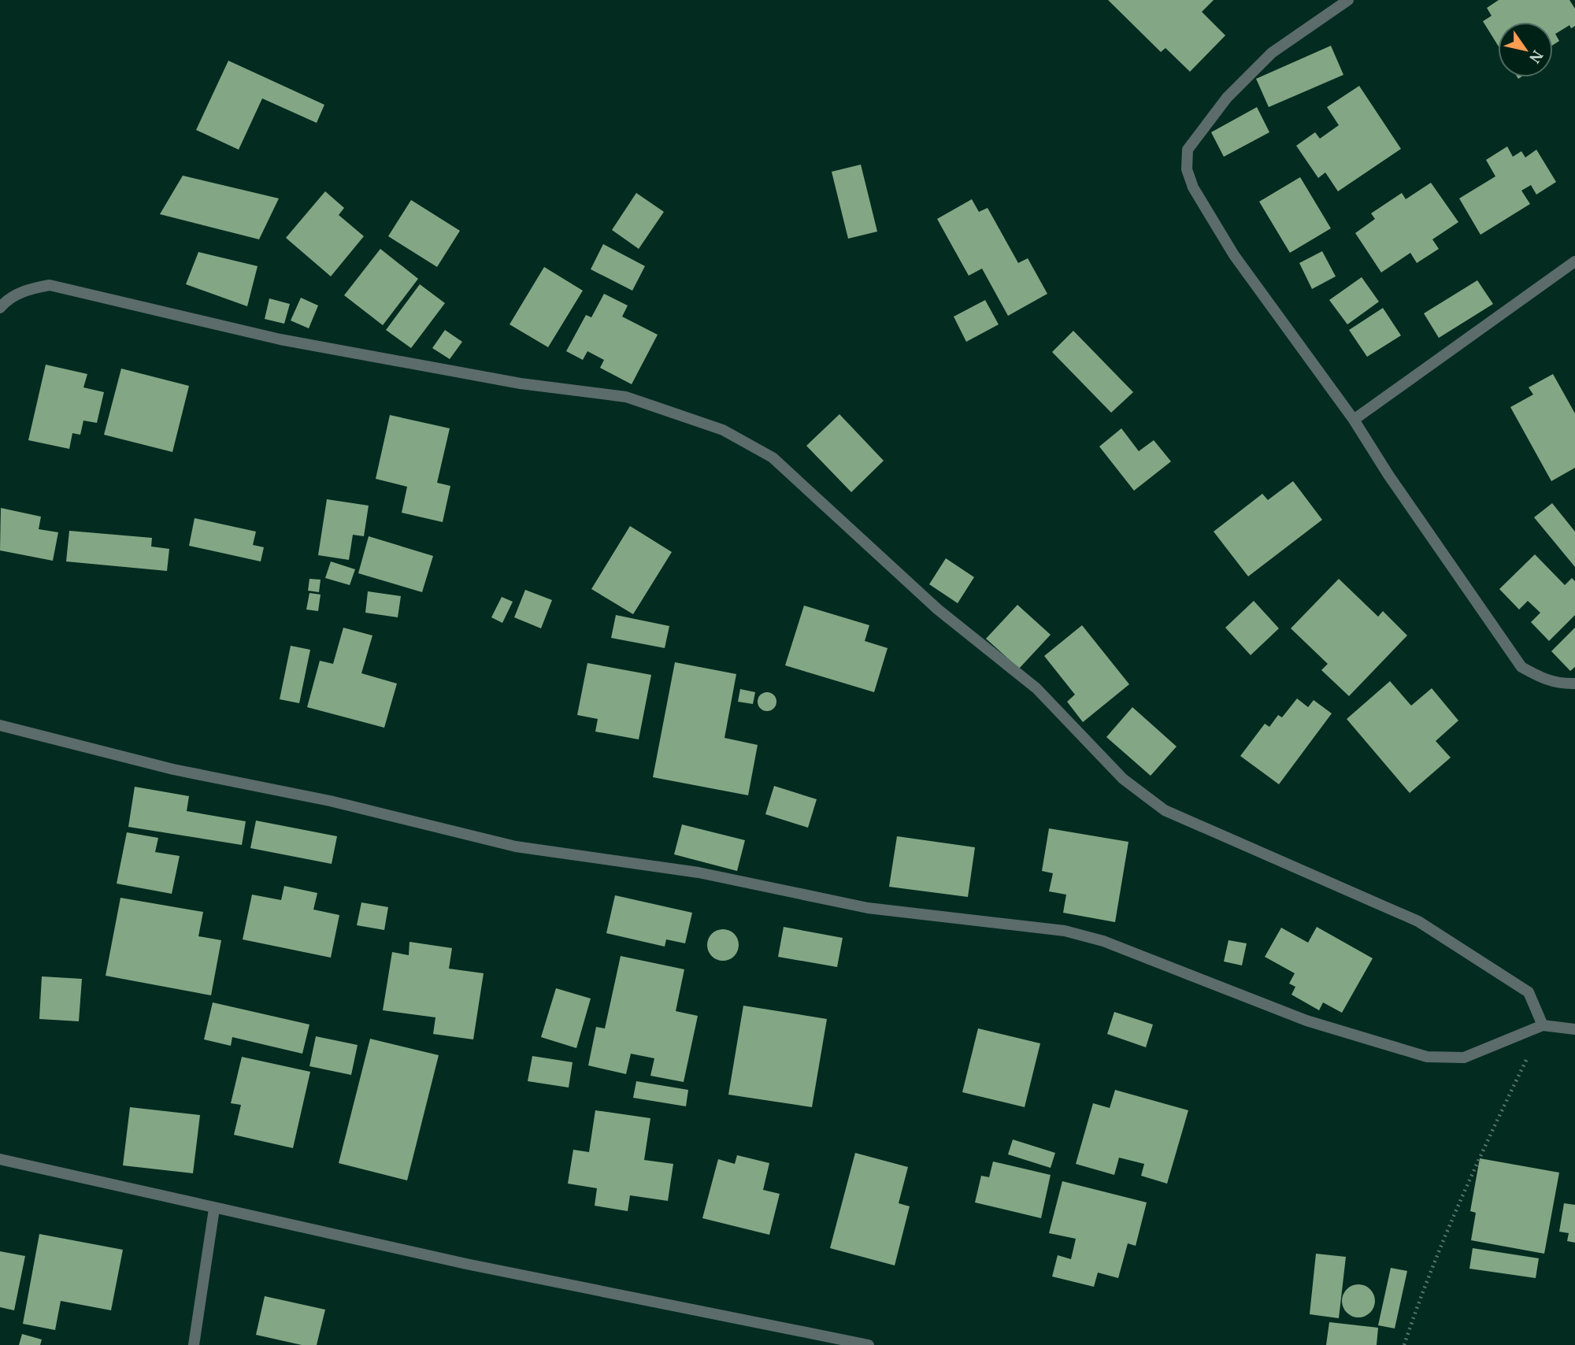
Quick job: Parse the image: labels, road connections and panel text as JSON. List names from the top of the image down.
{
  "north": "bottom right"
}
